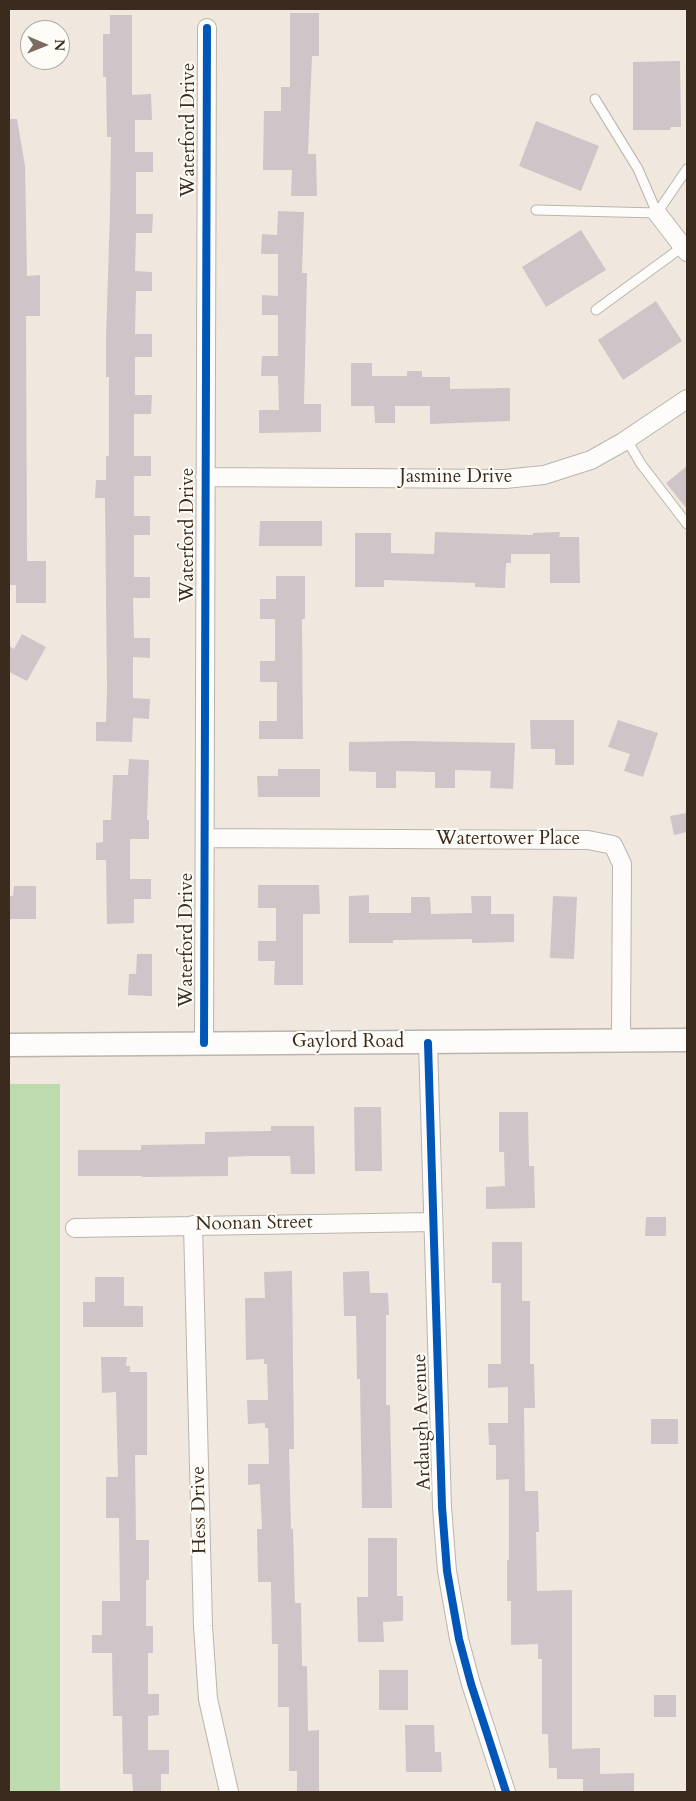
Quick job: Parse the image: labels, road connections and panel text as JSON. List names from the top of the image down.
{
  "streets": {
    "street": [
      "Waterford Drive",
      "Jasmine Drive",
      "Watertower Place",
      "Gaylord Road",
      "Noonan Street",
      "Ardaugh Avenue",
      "Hess Drive"
    ]
  },
  "crossings": [
    ["Waterford Drive", "Jasmine Drive"],
    ["Waterford Drive", "Watertower Place"],
    ["Waterford Drive", "Gaylord Road"],
    ["Watertower Place", "Gaylord Road"],
    ["Gaylord Road", "Ardaugh Avenue"],
    ["Noonan Street", "Ardaugh Avenue"],
    ["Noonan Street", "Hess Drive"]
  ],
  "north": "right"
}
